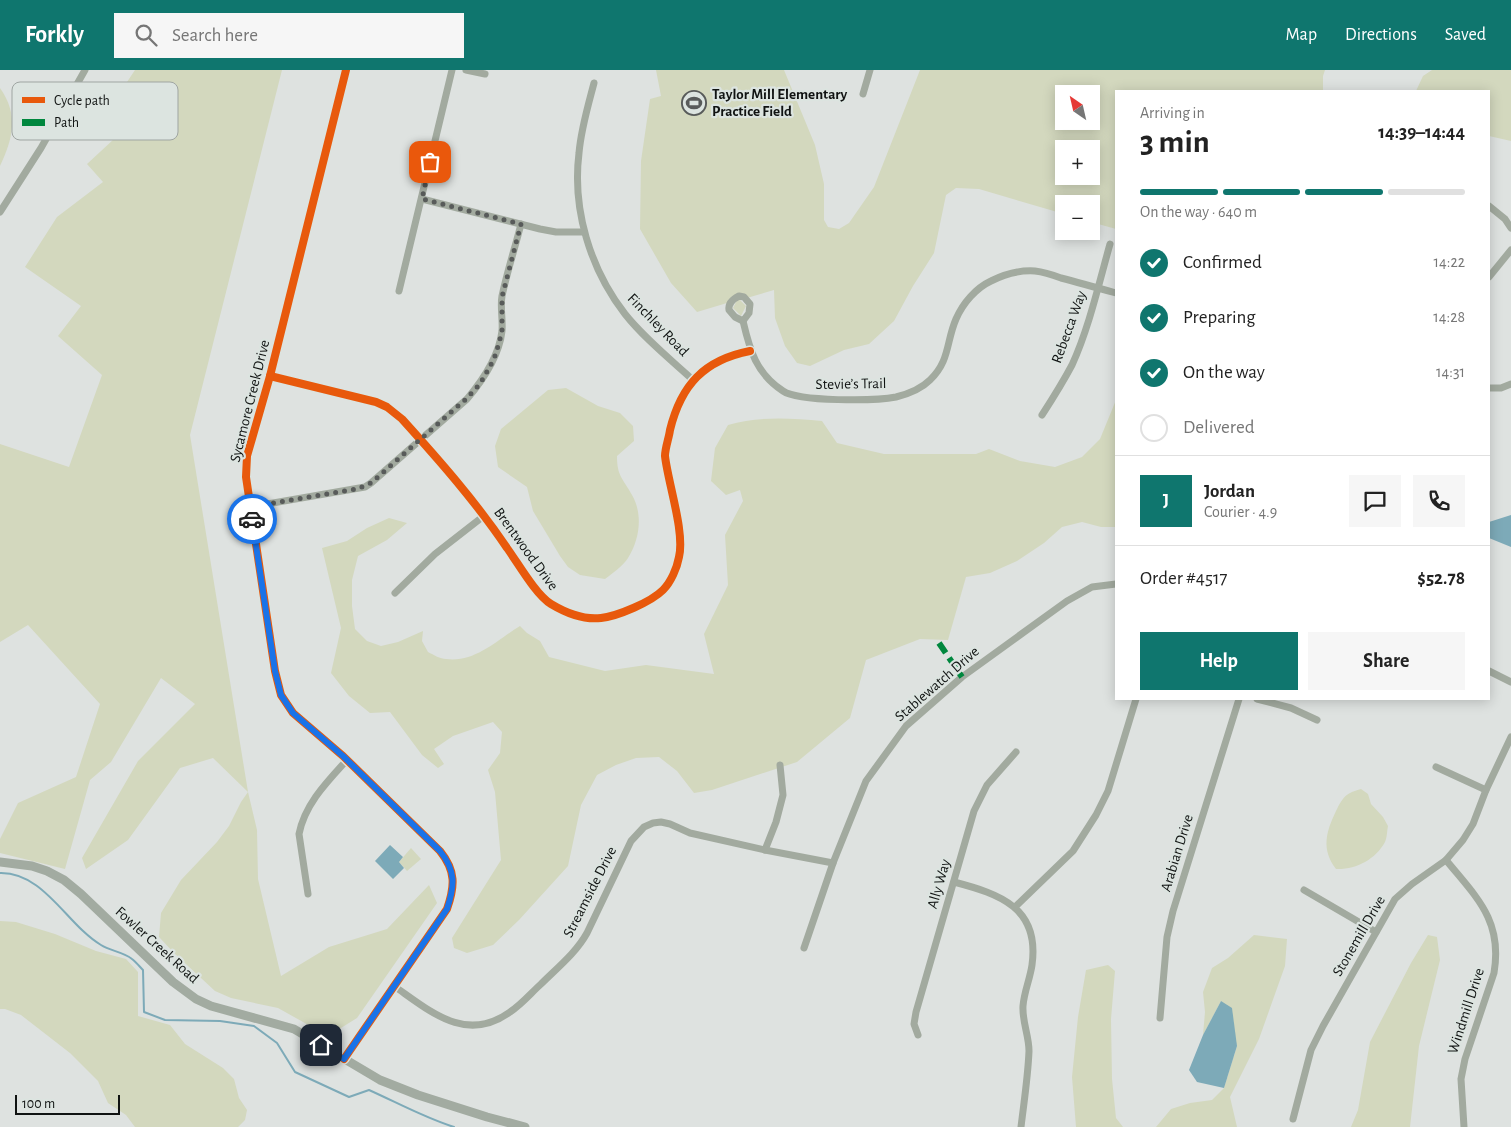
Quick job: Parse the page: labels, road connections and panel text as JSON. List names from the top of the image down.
{
  "streets": {
    "main road": ["Fowler Creek Road"],
    "street": [
      "Finchley Road",
      "Rebecca Way",
      "Stevie’s Trail",
      "Sycamore Creek Drive",
      "Brentwood Drive",
      "Stablewatch Drive",
      "Arabian Drive",
      "Ally Way",
      "Streamside Drive",
      "Stonemill Drive",
      "Windmill Drive"
    ]
  },
  "crossings": [
    ["Finchley Road", "Brentwood Drive"],
    ["Rebecca Way", "Stevie’s Trail"],
    ["Stevie’s Trail", "Brentwood Drive"],
    ["Sycamore Creek Drive", "Brentwood Drive"],
    ["Sycamore Creek Drive", "Streamside Drive"],
    ["Sycamore Creek Drive", "Fowler Creek Road"],
    ["Stablewatch Drive", "Streamside Drive"],
    ["Stonemill Drive", "Windmill Drive"]
  ],
  "places": {
    "sports": ["Taylor Mill Elementary Practice Field"]
  },
  "legend": ["Cycle path", "Path"],
  "scale_bar": "100 m",
  "north": "top left",
  "page": {
    "header": "Forkly",
    "search": "Search here",
    "nav": ["Map", "Directions", "Saved"],
    "map_buttons": ["+", "−"],
    "heading": ["3 min", "Arriving in", "14:39–14:44"],
    "panel": [
      "Jordan",
      "Courier · 4.9",
      "Order #4517",
      "$52.78"
    ],
    "bar": "On the way · 640 m",
    "list": [
      ["Confirmed", "14:22"],
      ["Preparing", "14:28"],
      ["On the way", "14:31"],
      "Delivered"
    ],
    "round": "J",
    "buttons": ["Help", "Share"],
    "scale": "100 m"
  }
}
